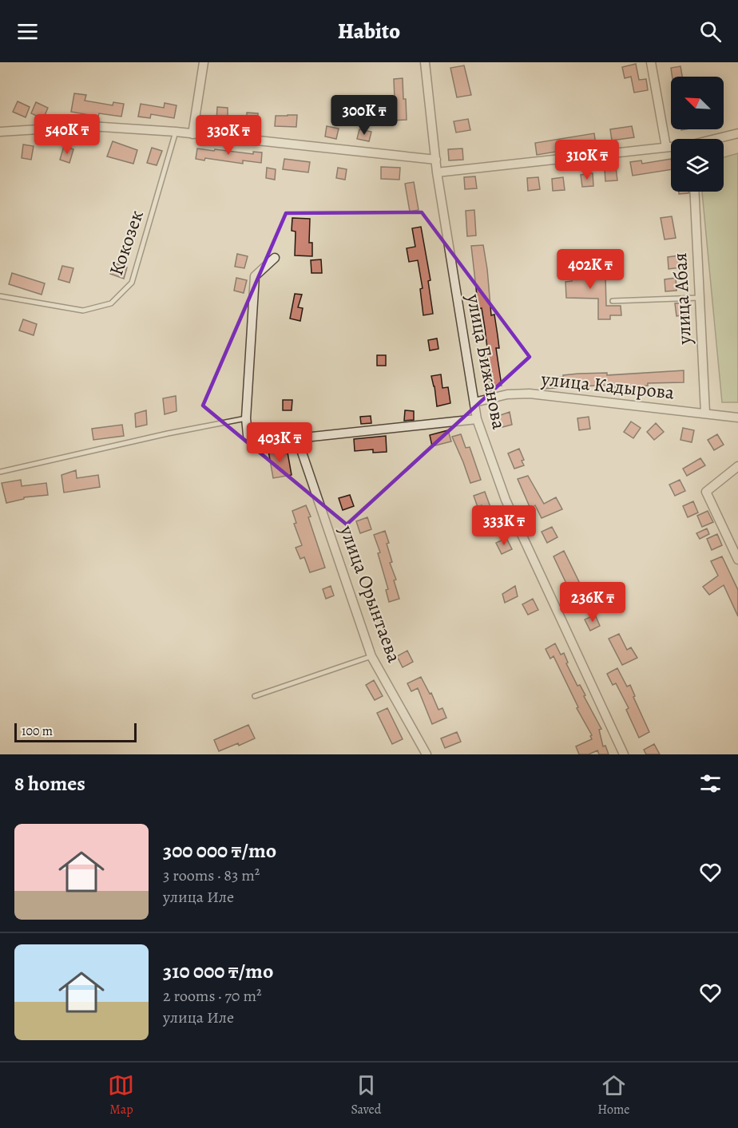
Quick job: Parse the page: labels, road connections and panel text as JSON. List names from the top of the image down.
{
  "streets": {
    "street": [
      "улица Абая",
      "улица Бижанова",
      "улица Кадырова",
      "улица Орынтаева"
    ],
    "lane": ["Кокозек"]
  },
  "crossings": [
    ["улица Абая", "улица Кадырова"],
    ["улица Бижанова", "улица Кадырова"]
  ],
  "scale_bar": "100 m",
  "north": "top left",
  "page": {
    "header": "Habito",
    "price": [
      "300K ₸",
      "540K ₸",
      "330K ₸",
      "310K ₸",
      "402K ₸",
      "403K ₸",
      "333K ₸",
      "236K ₸"
    ],
    "scale": "100 m",
    "heading": "8 homes",
    "list": [
      {
        "name": "300 000 ₸/mo",
        "note": "3 rooms · 83 m² · улица Иле"
      },
      {
        "name": "310 000 ₸/mo",
        "note": "2 rooms · 70 m² · улица Иле"
      }
    ],
    "tabs": ["Map", "Saved", "Home"]
  }
}
